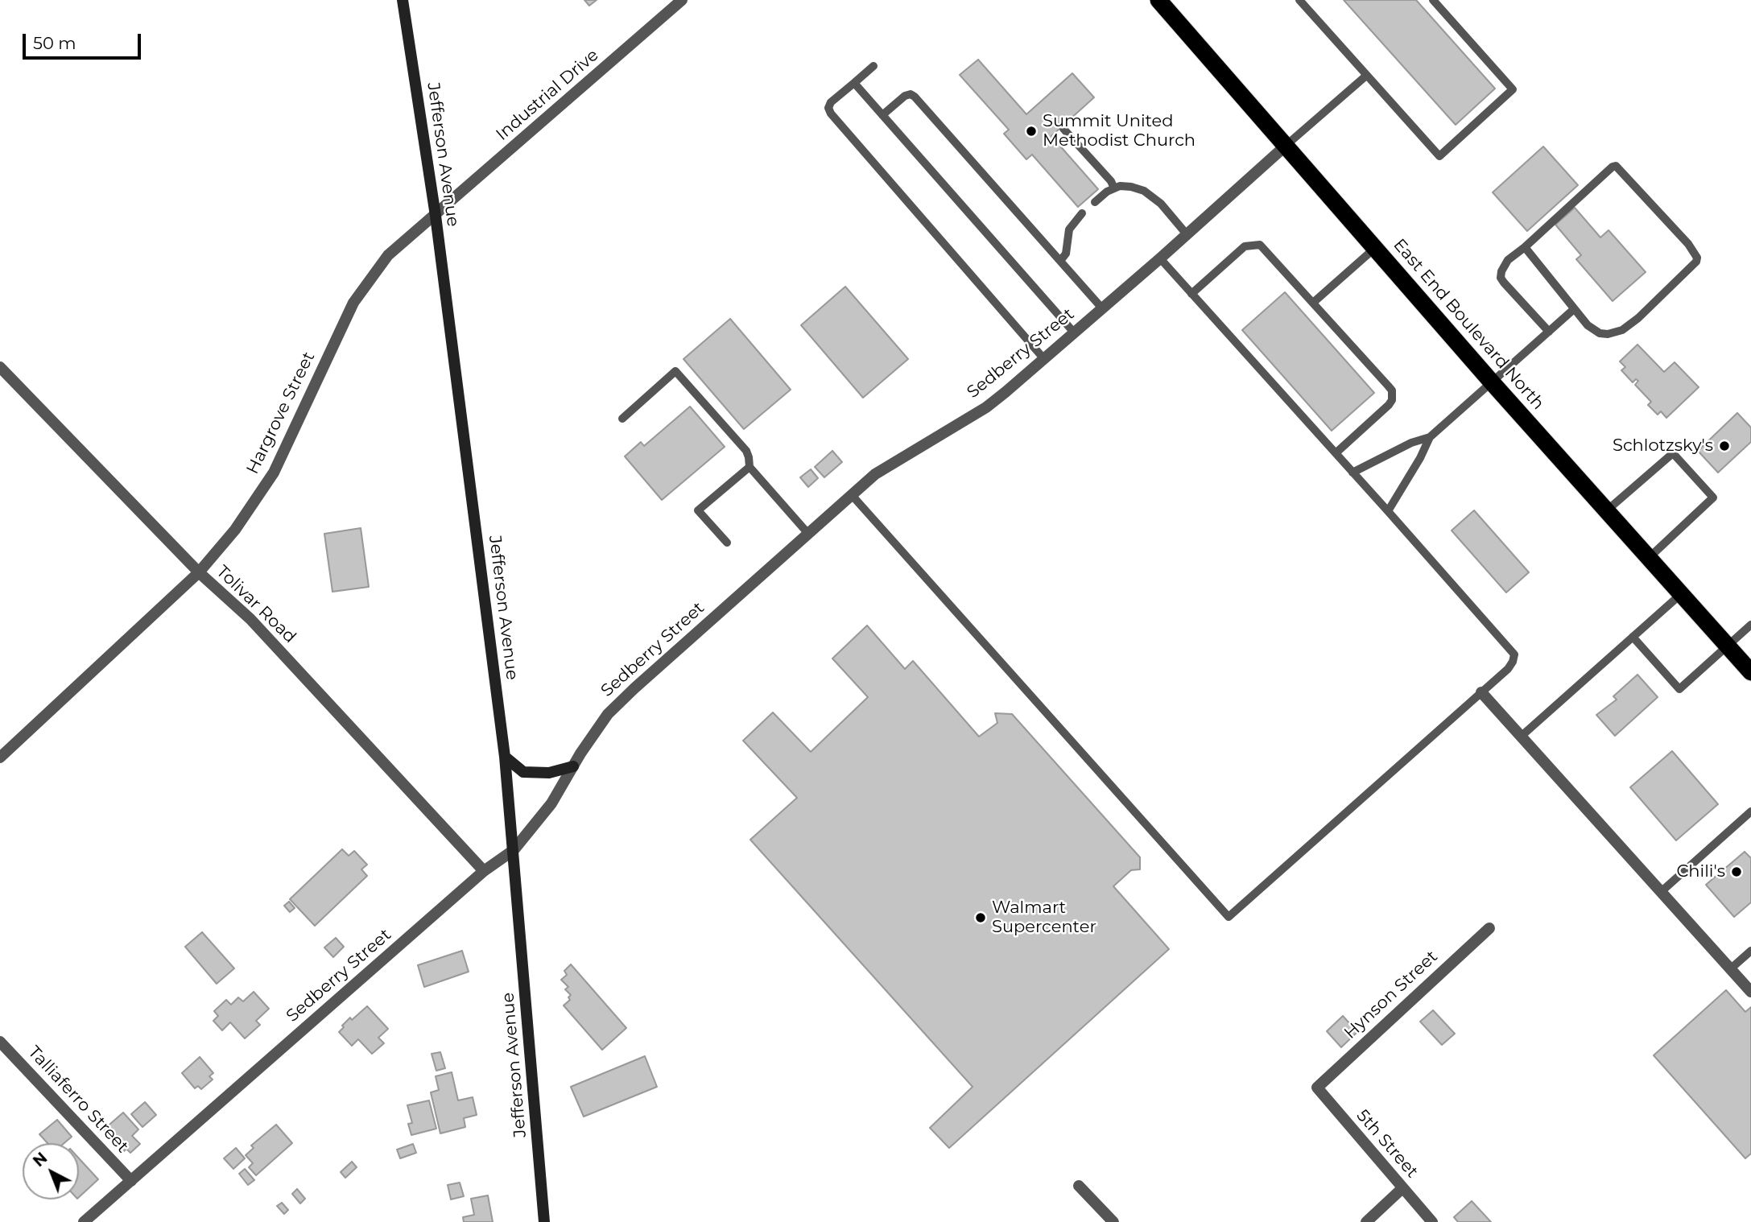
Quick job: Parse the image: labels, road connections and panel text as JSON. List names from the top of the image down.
{
  "streets": {
    "highway": ["East End Boulevard North"],
    "street": [
      "Industrial Drive",
      "Jefferson Avenue",
      "Sedberry Street",
      "Hargrove Street",
      "Tolivar Road",
      "Hynson Street",
      "Talliaferro Street",
      "5th Street"
    ]
  },
  "crossings": [
    ["Industrial Drive", "Jefferson Avenue"],
    ["Industrial Drive", "Hargrove Street"],
    ["Jefferson Avenue", "Sedberry Street"],
    ["Jefferson Avenue", "Hargrove Street"],
    ["East End Boulevard North", "Sedberry Street"],
    ["Sedberry Street", "Tolivar Road"],
    ["Sedberry Street", "Talliaferro Street"],
    ["Hargrove Street", "Tolivar Road"],
    ["Hynson Street", "5th Street"]
  ],
  "places": [
    "Summit United Methodist Church",
    "Schlotzsky's",
    "Chili's",
    "Walmart Supercenter"
  ],
  "scale_bar": "50 m",
  "north": "top left"
}
